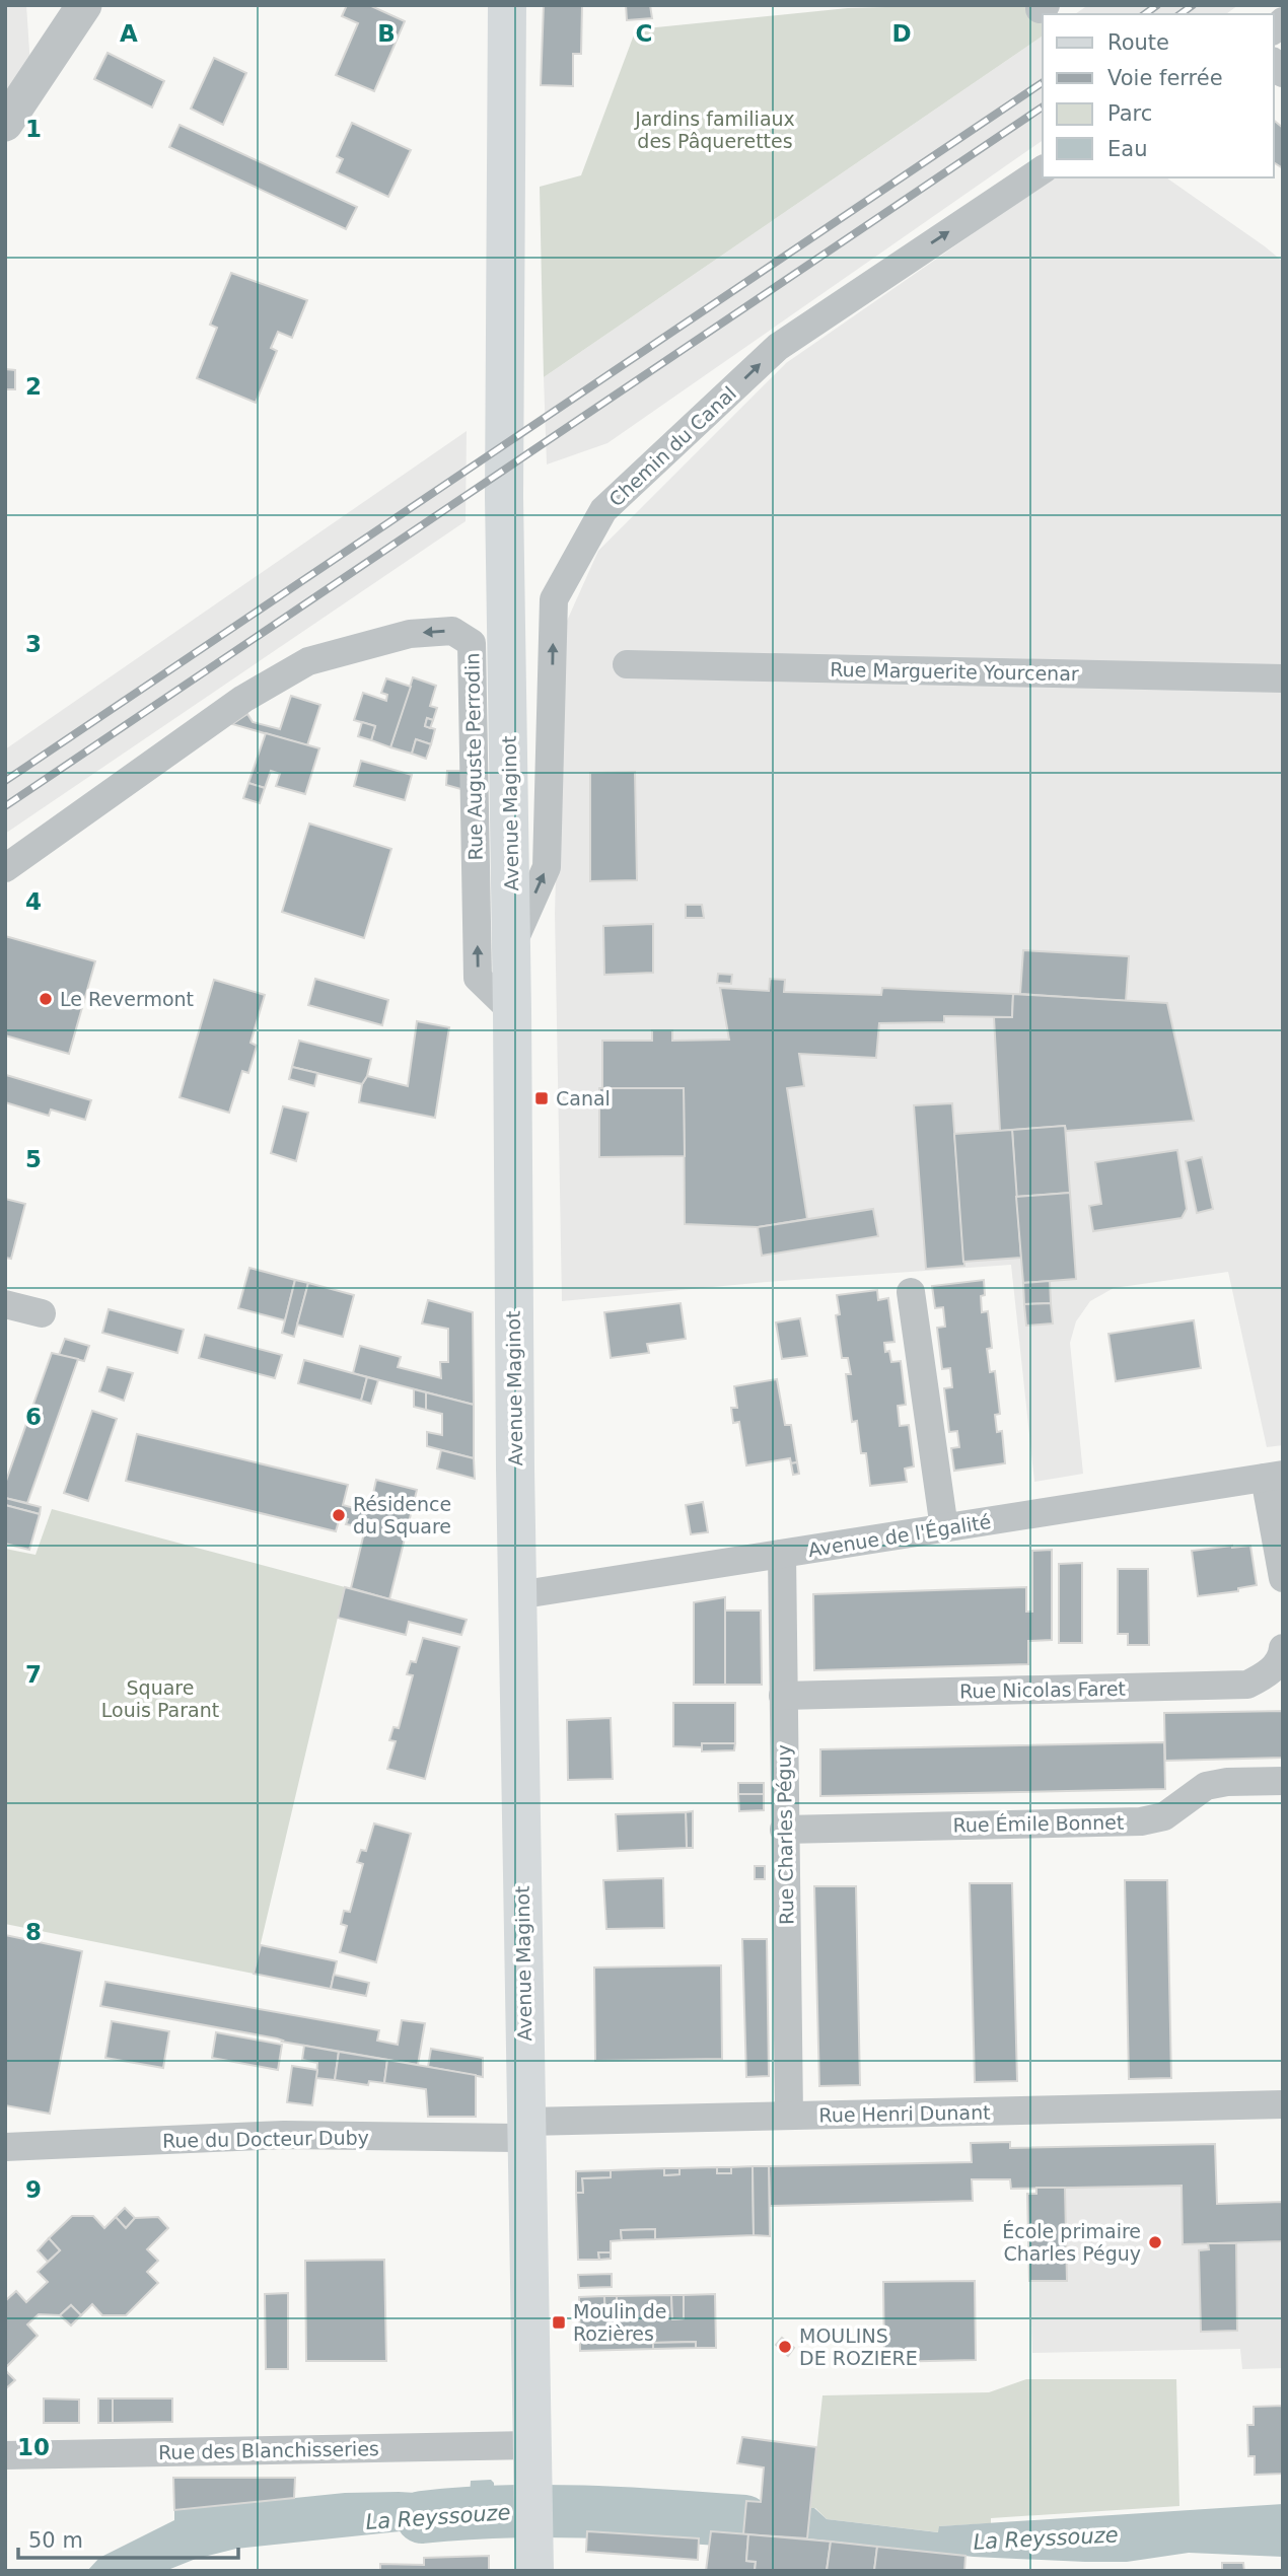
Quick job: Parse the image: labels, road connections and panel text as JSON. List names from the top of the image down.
{
  "streets": {
    "main road": ["Avenue Maginot"],
    "street": [
      "Chemin du Canal",
      "Rue Marguerite Yourcenar",
      "Rue Auguste Perrodin",
      "Avenue de l'Égalité",
      "Rue Nicolas Faret",
      "Rue Émile Bonnet",
      "Rue Charles Péguy",
      "Rue Henri Dunant",
      "Rue du Docteur Duby",
      "Rue des Blanchisseries"
    ]
  },
  "crossings": [
    ["Chemin du Canal", "Avenue Maginot"],
    ["Rue Auguste Perrodin", "Avenue Maginot"],
    ["Avenue Maginot", "Avenue de l'Égalité"],
    ["Avenue Maginot", "Rue Henri Dunant"],
    ["Avenue Maginot", "Rue du Docteur Duby"],
    ["Avenue Maginot", "Rue des Blanchisseries"],
    ["Avenue de l'Égalité", "Rue Charles Péguy"],
    ["Rue Nicolas Faret", "Rue Charles Péguy"],
    ["Rue Émile Bonnet", "Rue Charles Péguy"],
    ["Rue Charles Péguy", "Rue Henri Dunant"],
    ["Rue Henri Dunant", "Rue du Docteur Duby"]
  ],
  "one_way": ["Chemin du Canal"],
  "water": ["La Reyssouze"],
  "parks": ["Jardins familiaux des Pâquerettes", "Square Louis Parant"],
  "places": {
    "other": [
      "Le Revermont",
      "Résidence du Square",
      "École primaire Charles Péguy",
      "MOULINS DE ROZIERE"
    ],
    "transit": ["Canal", "Moulin de Rozières"]
  },
  "legend": [
    "Route",
    "Voie ferrée",
    "Parc",
    "Eau"
  ],
  "scale_bar": "50 m",
  "grid": {
    "columns": [
      "A",
      "B",
      "C",
      "D"
    ],
    "rows": [
      "1",
      "2",
      "3",
      "4",
      "5",
      "6",
      "7",
      "8",
      "9",
      "10"
    ]
  }
}
